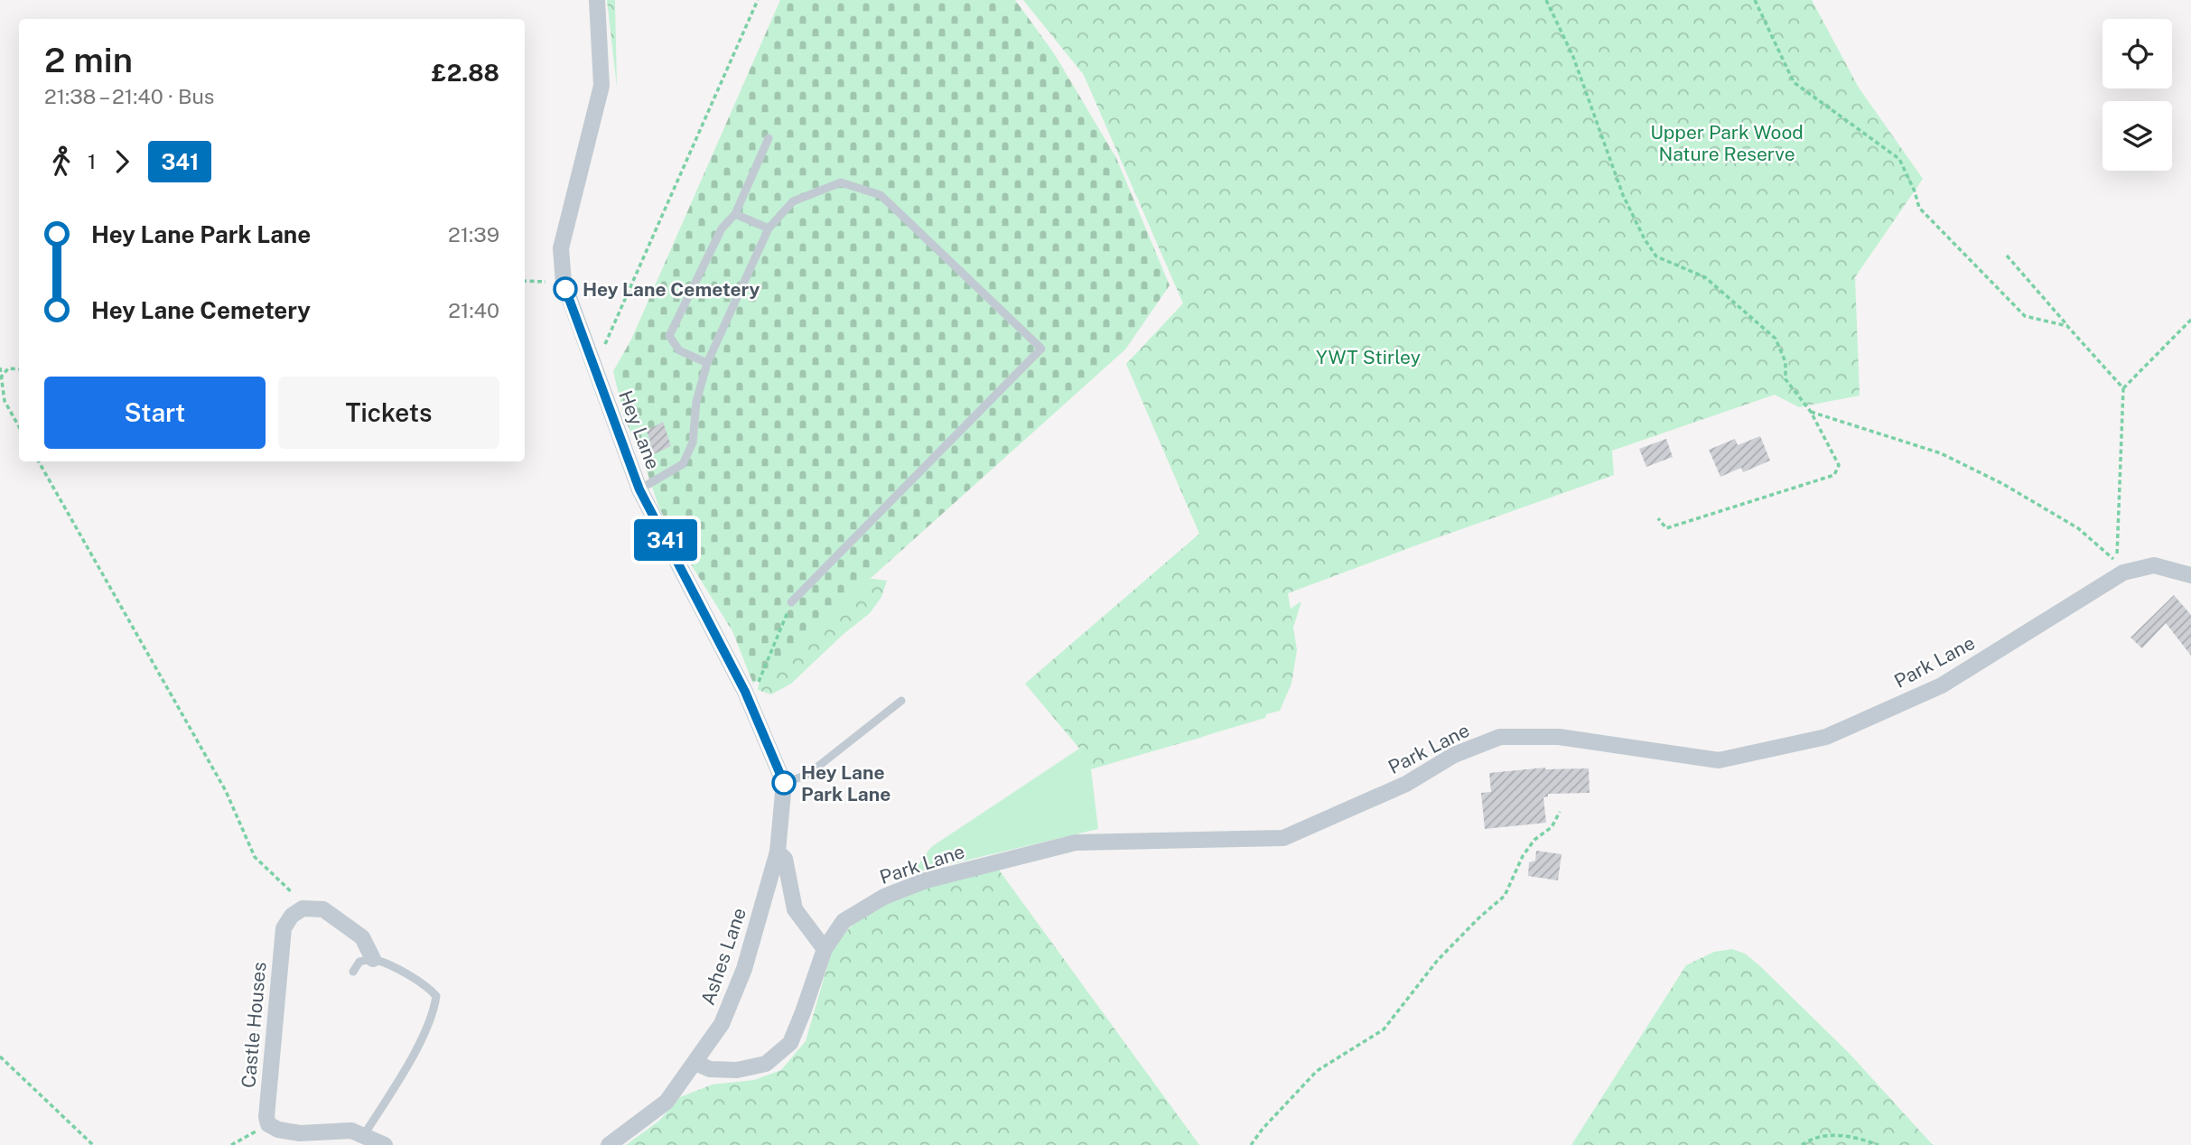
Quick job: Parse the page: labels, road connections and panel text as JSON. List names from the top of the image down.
{
  "streets": {
    "street": [
      "Hey Lane",
      "Park Lane",
      "Ashes Lane",
      "Castle Houses"
    ]
  },
  "crossings": [
    ["Hey Lane", "Ashes Lane"],
    ["Park Lane", "Ashes Lane"]
  ],
  "parks": ["Upper Park Wood Nature Reserve", "YWT Stirley"],
  "places": ["Hey Lane Cemetery", "Hey Lane Park Lane"],
  "lines": ["bus line 341"],
  "page": {
    "on_map": "341",
    "heading": ["2 min", "21:38 – 21:40 · Bus", "£2.88"],
    "legs": ["1", "341"],
    "list": [
      {
        "name": "Hey Lane Park Lane",
        "value": "21:39"
      },
      {
        "name": "Hey Lane Cemetery",
        "value": "21:40"
      }
    ],
    "buttons": ["Start", "Tickets"]
  }
}
